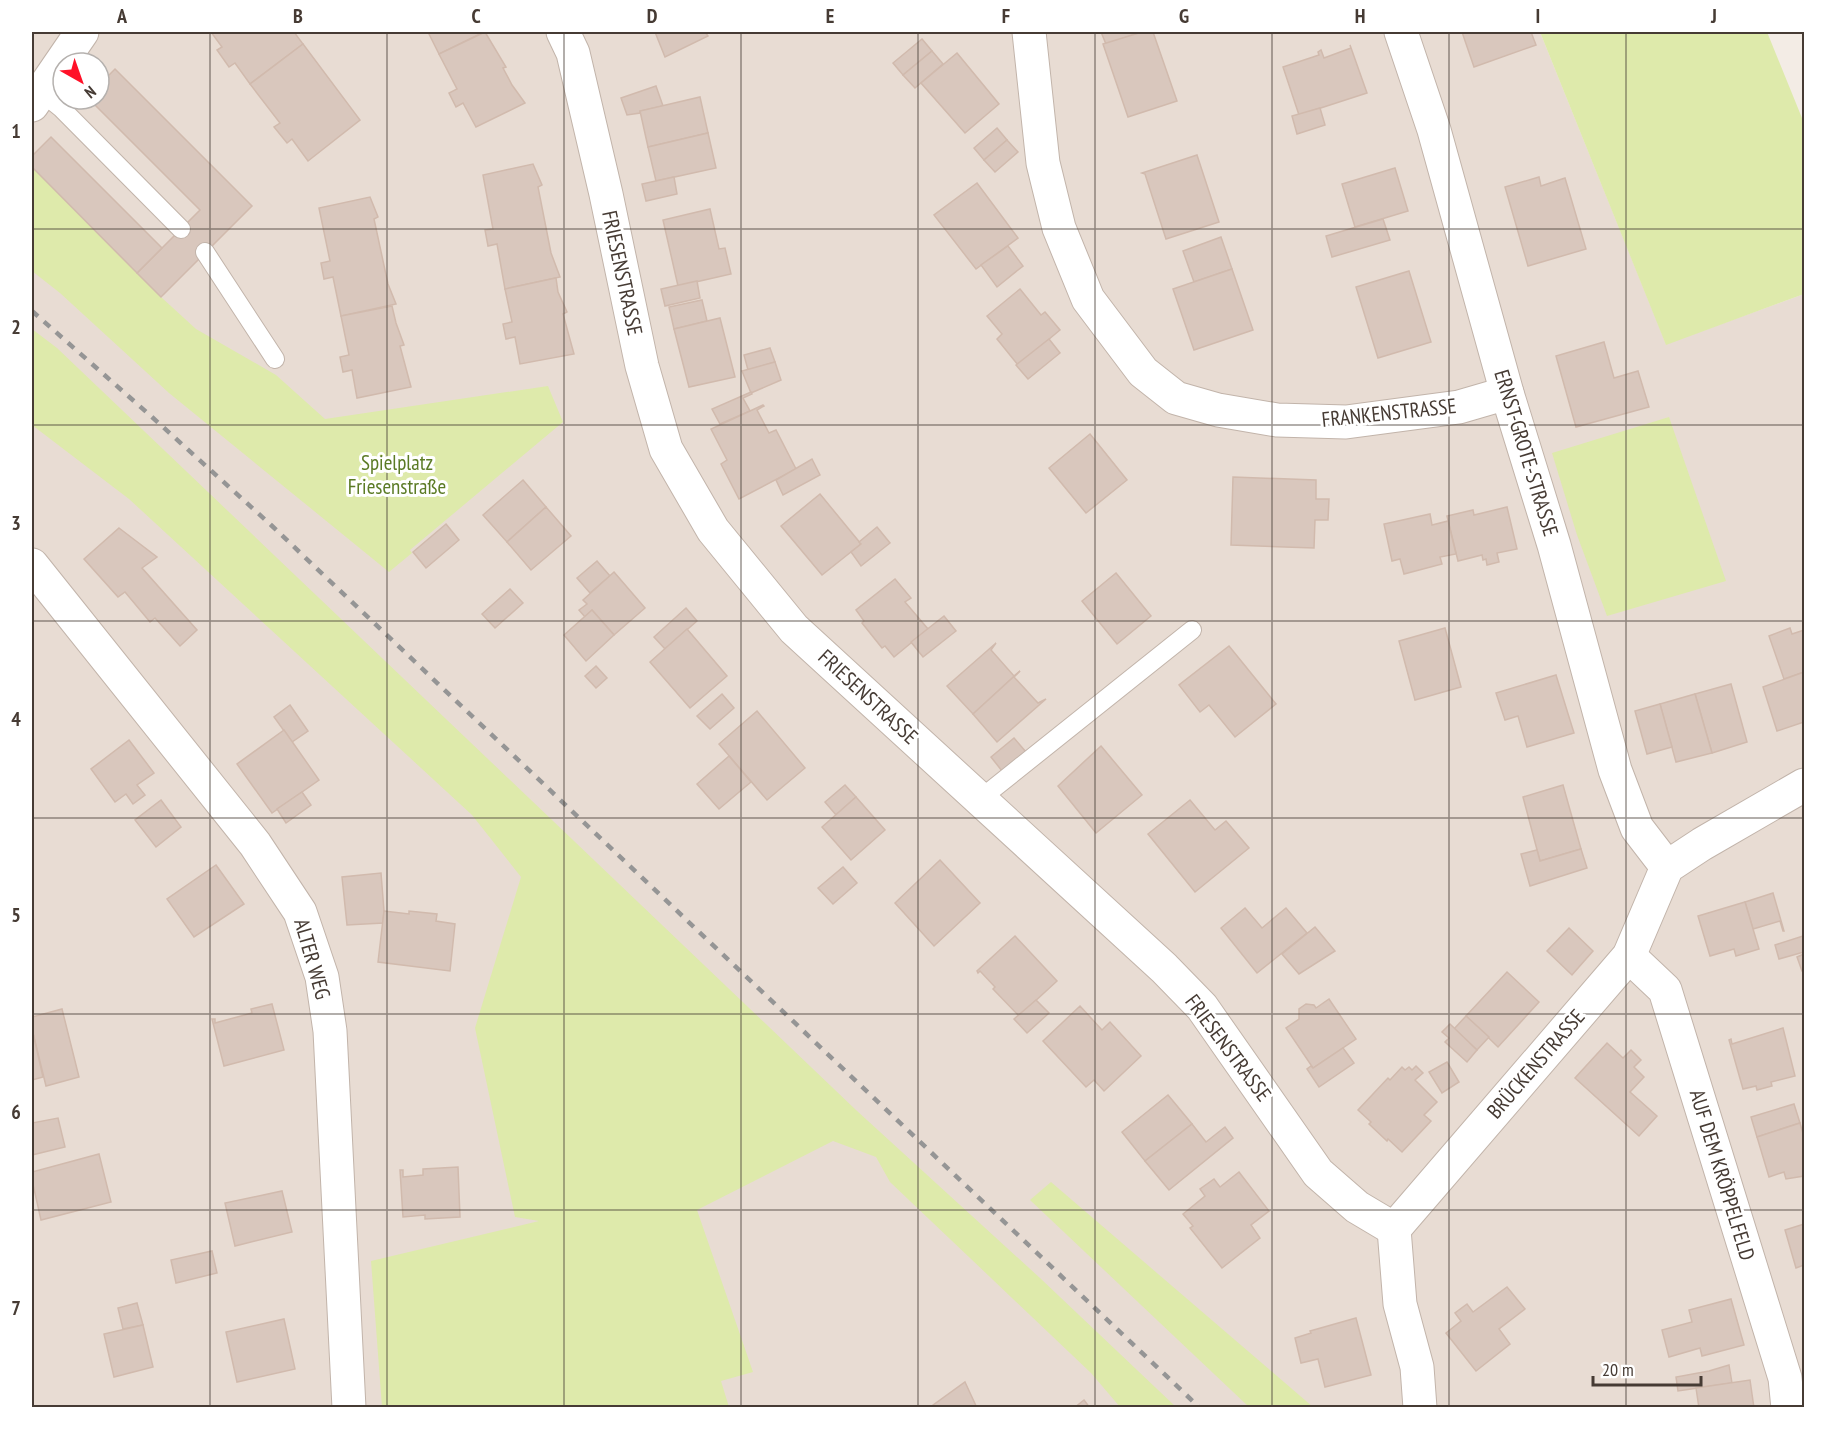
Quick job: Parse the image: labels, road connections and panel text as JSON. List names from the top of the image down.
{
  "streets": {
    "street": [
      "FRIESENSTRASSE",
      "FRANKENSTRASSE",
      "ERNST-GROTE-STRASSE",
      "ALTER WEG",
      "BRÜCKENSTRASSE",
      "AUF DEM KRÖPPELFELD"
    ]
  },
  "crossings": [
    ["FRIESENSTRASSE", "BRÜCKENSTRASSE"],
    ["FRANKENSTRASSE", "ERNST-GROTE-STRASSE"],
    ["ERNST-GROTE-STRASSE", "BRÜCKENSTRASSE"],
    ["BRÜCKENSTRASSE", "AUF DEM KRÖPPELFELD"]
  ],
  "parks": ["Spielplatz Friesenstraße"],
  "scale_bar": "20 m",
  "north": "bottom right",
  "grid": {
    "columns": [
      "A",
      "B",
      "C",
      "D",
      "E",
      "F",
      "G",
      "H",
      "I",
      "J"
    ],
    "rows": [
      "1",
      "2",
      "3",
      "4",
      "5",
      "6",
      "7"
    ]
  }
}
